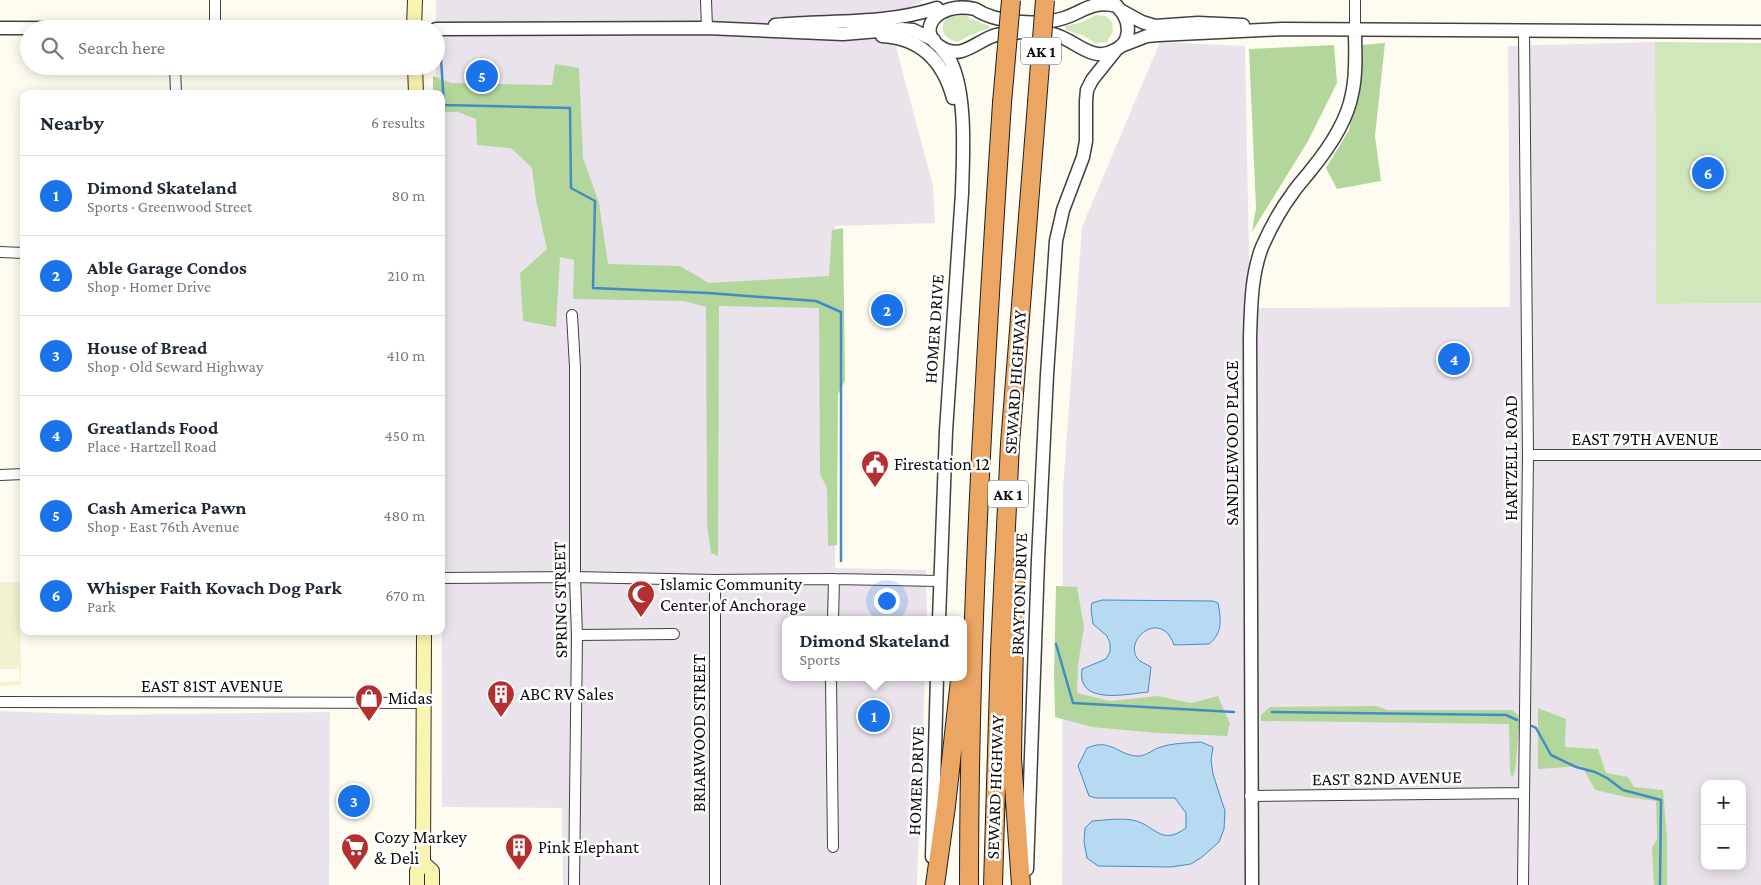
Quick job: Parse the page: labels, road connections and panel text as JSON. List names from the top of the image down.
{
  "streets": {
    "highway": ["AK 1", "SEWARD HIGHWAY"],
    "street": [
      "HOMER DRIVE",
      "EAST 79TH AVENUE",
      "SANDLEWOOD PLACE",
      "HARTZELL ROAD",
      "BRAYTON DRIVE",
      "SPRING STREET",
      "EAST 81ST AVENUE",
      "BRIARWOOD STREET",
      "EAST 82ND AVENUE"
    ]
  },
  "crossings": [
    ["EAST 79TH AVENUE", "HARTZELL ROAD"],
    ["SANDLEWOOD PLACE", "EAST 82ND AVENUE"],
    ["HARTZELL ROAD", "EAST 82ND AVENUE"]
  ],
  "places": {
    "public building": ["Firestation 12"],
    "mosque": ["Islamic Community Center of Anchorage"],
    "building": ["ABC RV Sales", "Pink Elephant"],
    "shop": ["Midas"],
    "supermarket": ["Cozy Markey & Deli"]
  },
  "page": {
    "search": "Search here",
    "pins": [
      "5",
      "6",
      "2",
      "4",
      "1",
      "3"
    ],
    "heading": ["Nearby", "6 results"],
    "list": [
      {
        "mark": "1",
        "name": "Dimond Skateland",
        "note": "Sports · Greenwood Street",
        "value": "80 m"
      },
      {
        "mark": "2",
        "name": "Able Garage Condos",
        "note": "Shop · Homer Drive",
        "value": "210 m"
      },
      {
        "mark": "3",
        "name": "House of Bread",
        "note": "Shop · Old Seward Highway",
        "value": "410 m"
      },
      {
        "mark": "4",
        "name": "Greatlands Food",
        "note": "Place · Hartzell Road",
        "value": "450 m"
      },
      {
        "mark": "5",
        "name": "Cash America Pawn",
        "note": "Shop · East 76th Avenue",
        "value": "480 m"
      },
      {
        "mark": "6",
        "name": "Whisper Faith Kovach Dog Park",
        "note": "Park",
        "value": "670 m"
      }
    ],
    "popup": ["Dimond Skateland", "Sports"],
    "map_buttons": ["+", "−"]
  }
}
